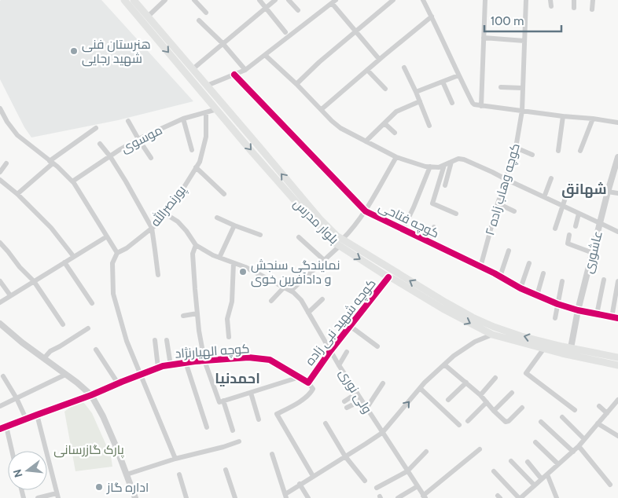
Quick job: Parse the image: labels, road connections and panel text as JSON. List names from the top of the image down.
{
  "streets": {
    "main road": ["بلوار مدرس"],
    "street": [
      "موسوی",
      "کوچه وهاب زاده ۲",
      "پورنصرالله",
      "کوچه فتاحی",
      "عاشوری",
      "کوچه شهید نبی زاده",
      "کوچه الهیارنژاد",
      "ولی نوری"
    ]
  },
  "crossings": [
    ["موسوی", "پورنصرالله"],
    ["موسوی", "بلوار مدرس"],
    ["کوچه وهاب زاده ۲", "کوچه فتاحی"],
    ["پورنصرالله", "ولی نوری"],
    ["کوچه فتاحی", "عاشوری"],
    ["بلوار مدرس", "عاشوری"],
    ["بلوار مدرس", "کوچه شهید نبی زاده"],
    ["کوچه شهید نبی زاده", "کوچه الهیارنژاد"],
    ["کوچه شهید نبی زاده", "ولی نوری"]
  ],
  "districts": ["شهانق", "احمدنیا"],
  "parks": ["پارک گازرسانی"],
  "places": ["هنرستان فنی شهید رجایی", "نمایندگی سنجش و دادآفرین خوی", "اداره گاز"],
  "scale_bar": "100 m",
  "north": "left"
}
